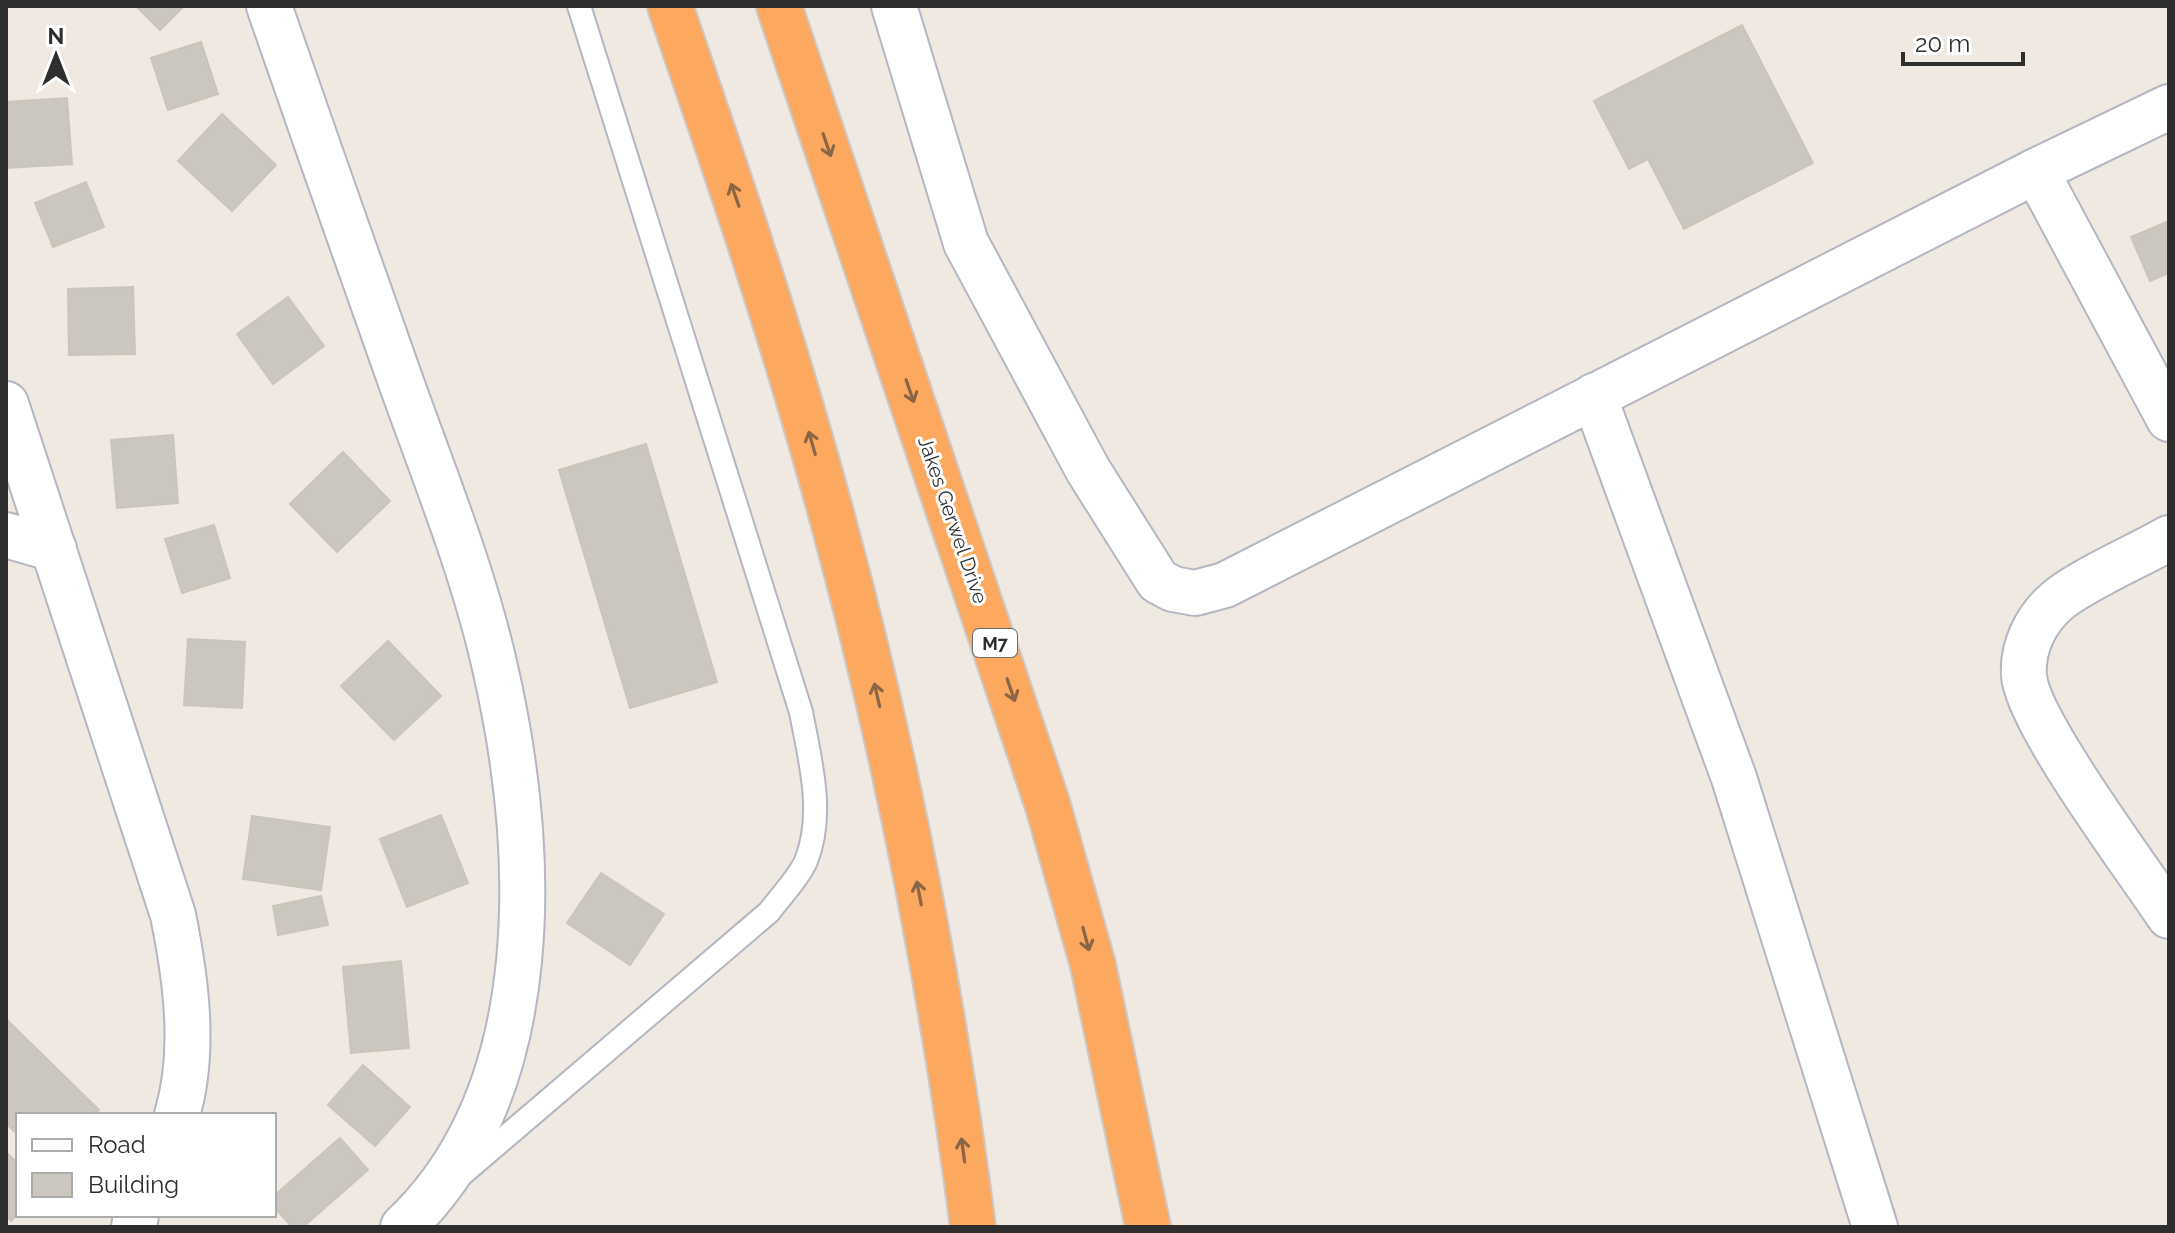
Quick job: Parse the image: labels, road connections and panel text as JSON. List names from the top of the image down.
{
  "streets": {
    "highway": ["Jakes Gerwel Drive", "M7"]
  },
  "legend": ["Road", "Building"],
  "scale_bar": "20 m",
  "north": "top"
}
